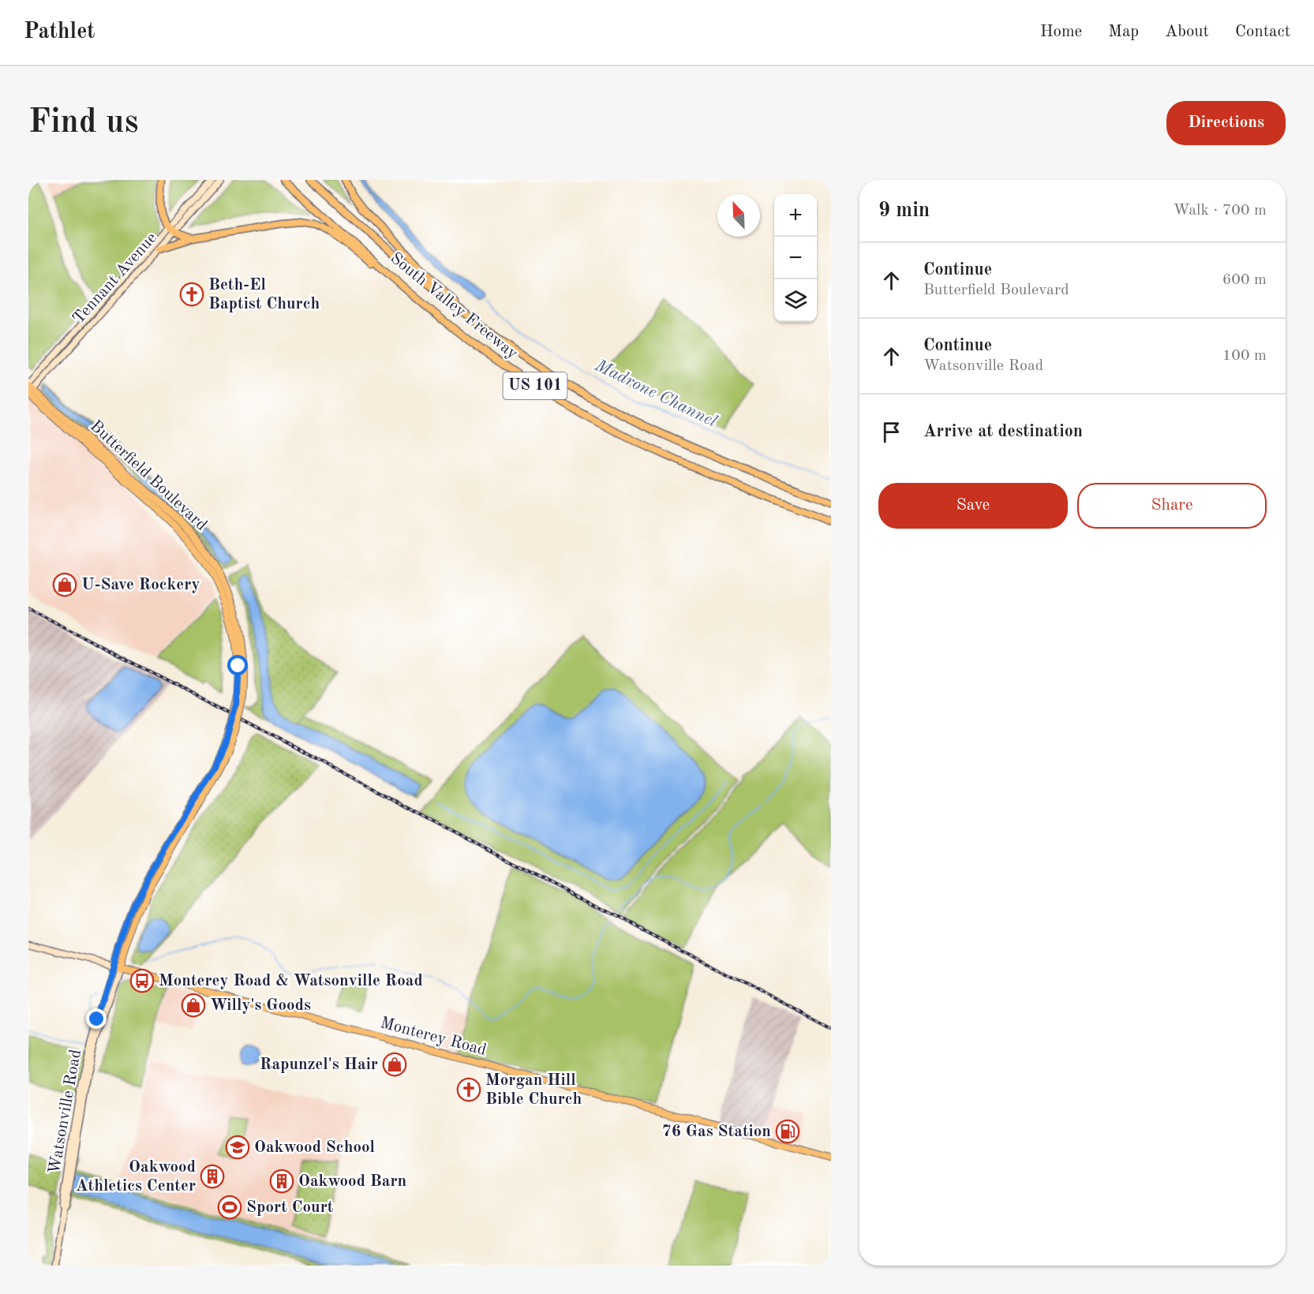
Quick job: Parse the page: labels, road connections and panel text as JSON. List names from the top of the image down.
{
  "streets": {
    "highway": ["South Valley Freeway", "US 101"],
    "main road": [
      "Tennant Avenue",
      "Butterfield Boulevard",
      "Monterey Road",
      "Watsonville Road"
    ]
  },
  "crossings": [
    ["Tennant Avenue", "Butterfield Boulevard"],
    ["Butterfield Boulevard", "Monterey Road"],
    ["Butterfield Boulevard", "Watsonville Road"],
    ["Monterey Road", "Watsonville Road"]
  ],
  "water": ["Madrone Channel"],
  "places": {
    "church": ["Beth-El Baptist Church", "Morgan Hill Bible Church"],
    "shop": ["U-Save Rockery", "Willy's Goods", "Rapunzel's Hair"],
    "bus stop": ["Monterey Road & Watsonville Road"],
    "fuel station": ["76 Gas Station"],
    "school or university": ["Oakwood School"],
    "building": ["Oakwood Athletics Center", "Oakwood Barn"],
    "sports": ["Sport Court"]
  },
  "north": "top left",
  "page": {
    "header": "Pathlet",
    "nav": [
      "Home",
      "Map",
      "About",
      "Contact"
    ],
    "buttons": [
      "Directions",
      ["Save", "Share"]
    ],
    "title": "Find us",
    "heading": ["9 min", "Walk · 700 m"],
    "map_buttons": ["+", "−"],
    "list": [
      ["Continue", "Butterfield Boulevard", "600 m"],
      ["Continue", "Watsonville Road", "100 m"],
      "Arrive at destination"
    ]
  }
}
